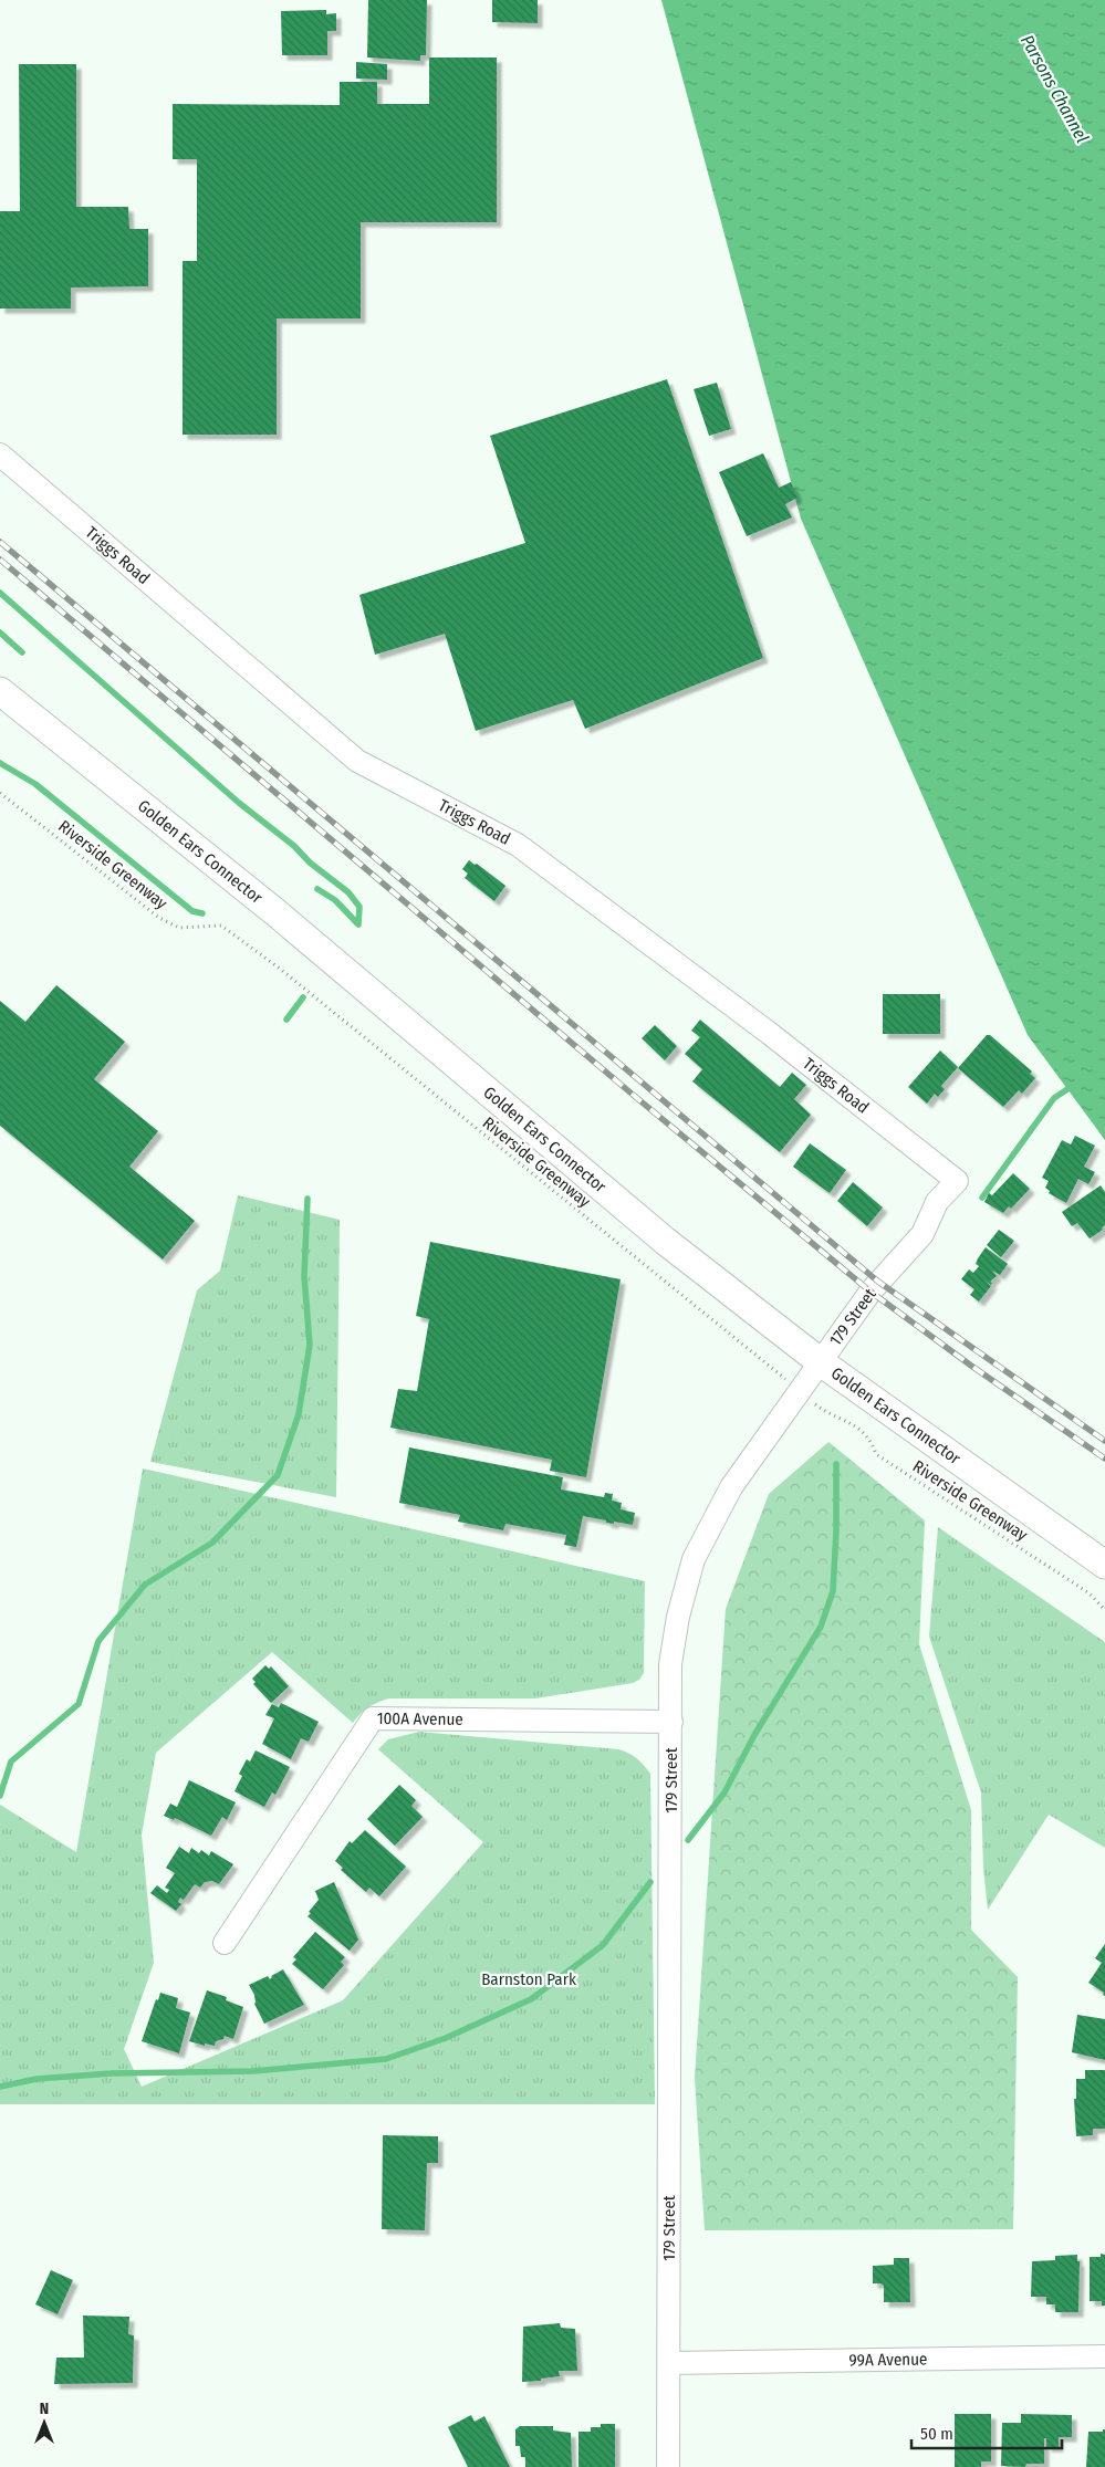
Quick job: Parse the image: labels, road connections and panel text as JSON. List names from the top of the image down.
{
  "streets": {
    "main road": ["Golden Ears Connector"],
    "street": [
      "Triggs Road",
      "179 Street",
      "100A Avenue",
      "99A Avenue"
    ],
    "path": ["Riverside Greenway"]
  },
  "crossings": [
    ["Triggs Road", "179 Street"],
    ["Golden Ears Connector", "179 Street"],
    ["179 Street", "100A Avenue"],
    ["179 Street", "99A Avenue"]
  ],
  "water": ["Parsons Channel"],
  "parks": ["Barnston Park"],
  "scale_bar": "50 m",
  "north": "top"
}
